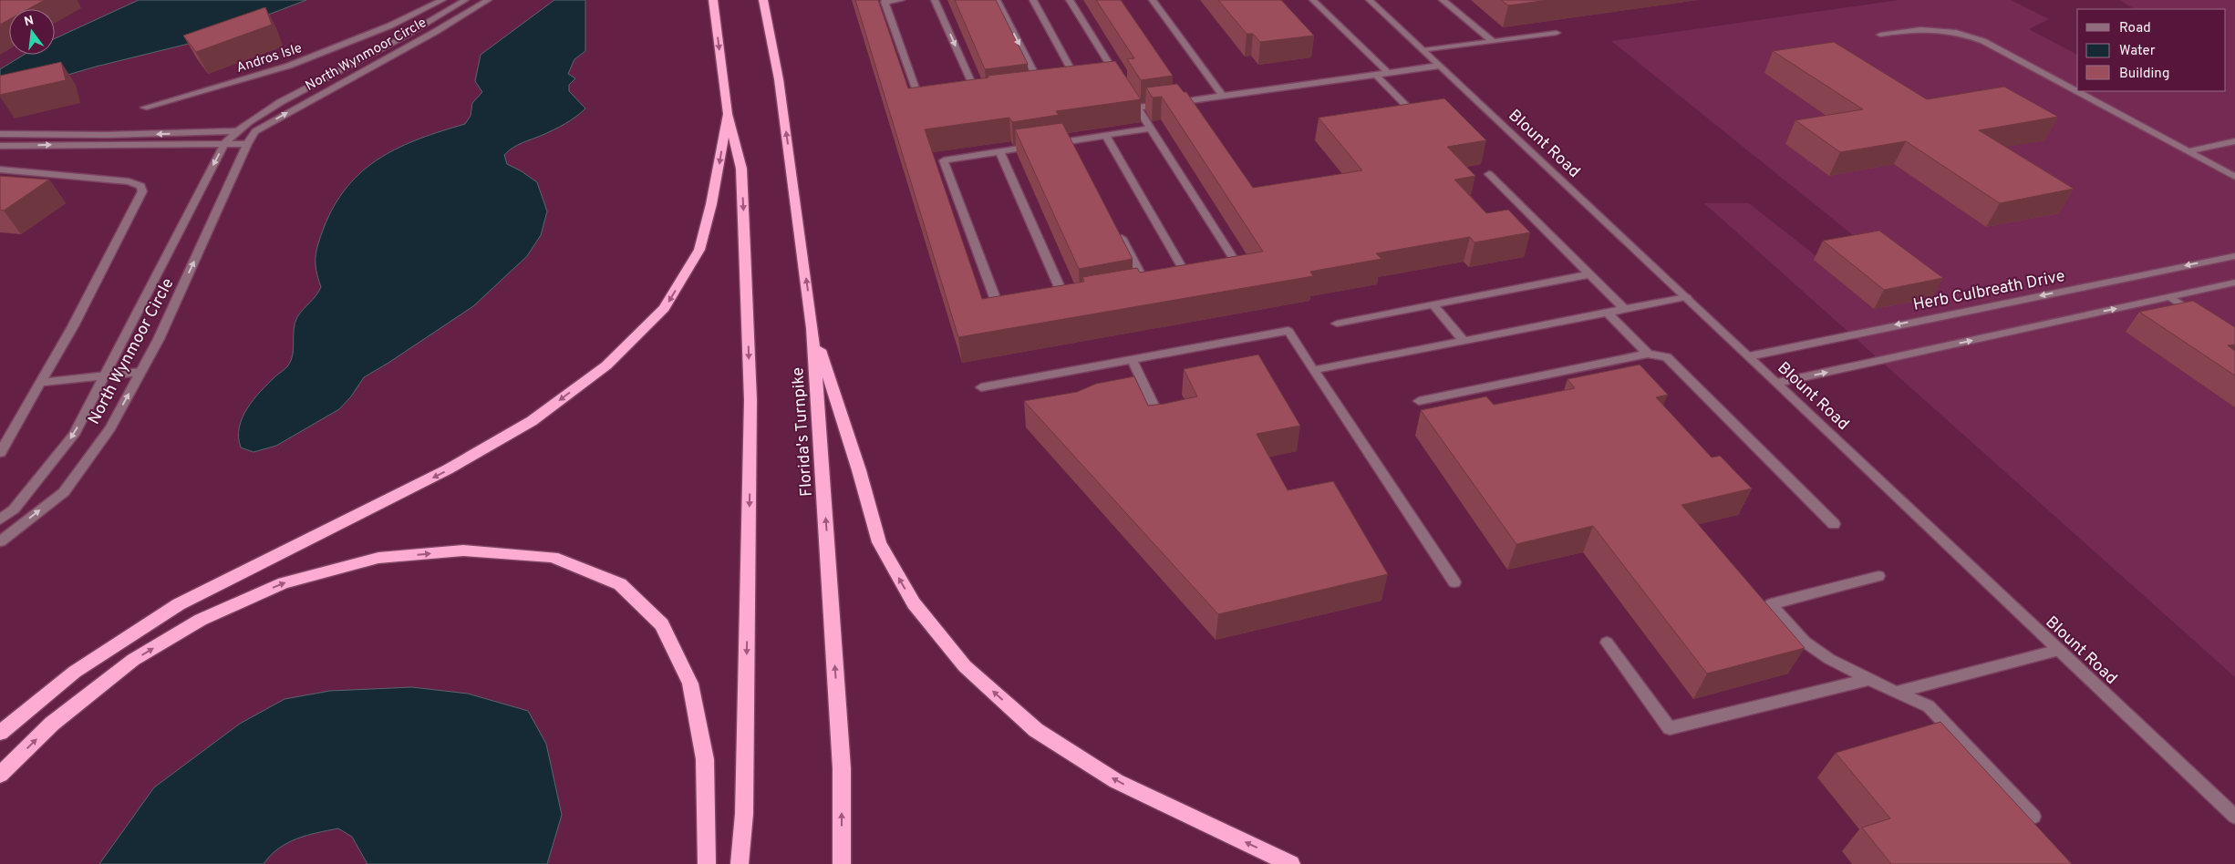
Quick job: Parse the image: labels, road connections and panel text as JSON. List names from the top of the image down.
{
  "streets": {
    "highway": ["Florida's Turnpike"],
    "street": [
      "North Wynmoor Circle",
      "Andros Isle",
      "Blount Road",
      "Herb Culbreath Drive"
    ]
  },
  "crossings": [
    ["Blount Road", "Herb Culbreath Drive"]
  ],
  "legend": ["Road", "Water", "Building"],
  "north": "top"
}
